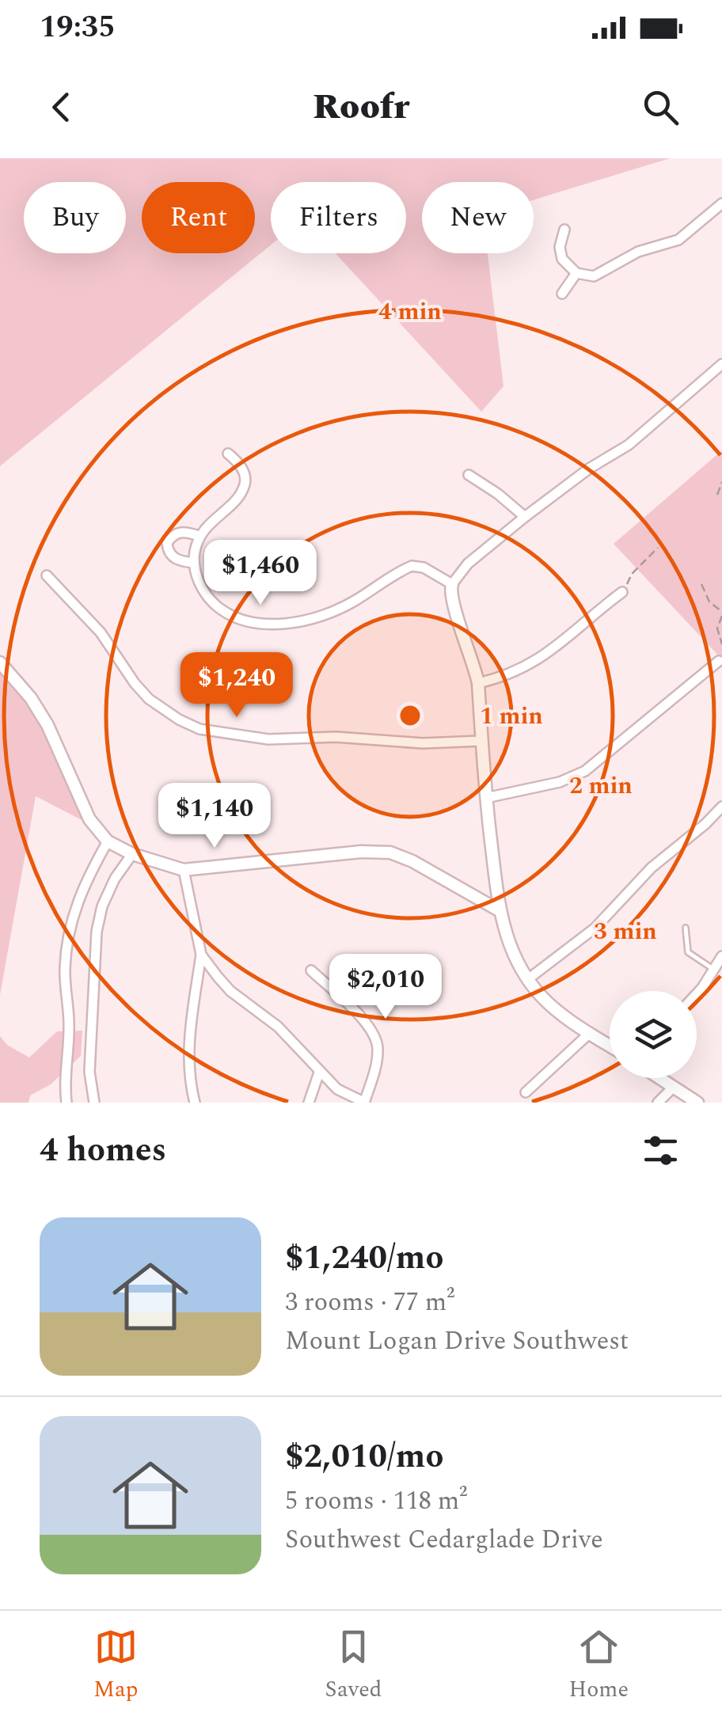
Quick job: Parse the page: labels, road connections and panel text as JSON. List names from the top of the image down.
{
  "page": {
    "status": "19:35",
    "header": "Roofr",
    "chip": [
      "Buy",
      "Rent",
      "Filters",
      "New"
    ],
    "price": [
      "$1,460",
      "$1,240",
      "$1,140",
      "$2,010"
    ],
    "heading": "4 homes",
    "list": [
      {
        "name": "$1,240/mo",
        "note": "3 rooms · 77 m² · Mount Logan Drive Southwest"
      },
      {
        "name": "$2,010/mo",
        "note": "5 rooms · 118 m² · Southwest Cedarglade Drive"
      }
    ],
    "tabs": ["Map", "Saved", "Home"]
  },
  "rings": [
    "4 min",
    "1 min",
    "2 min",
    "3 min"
  ]
}
